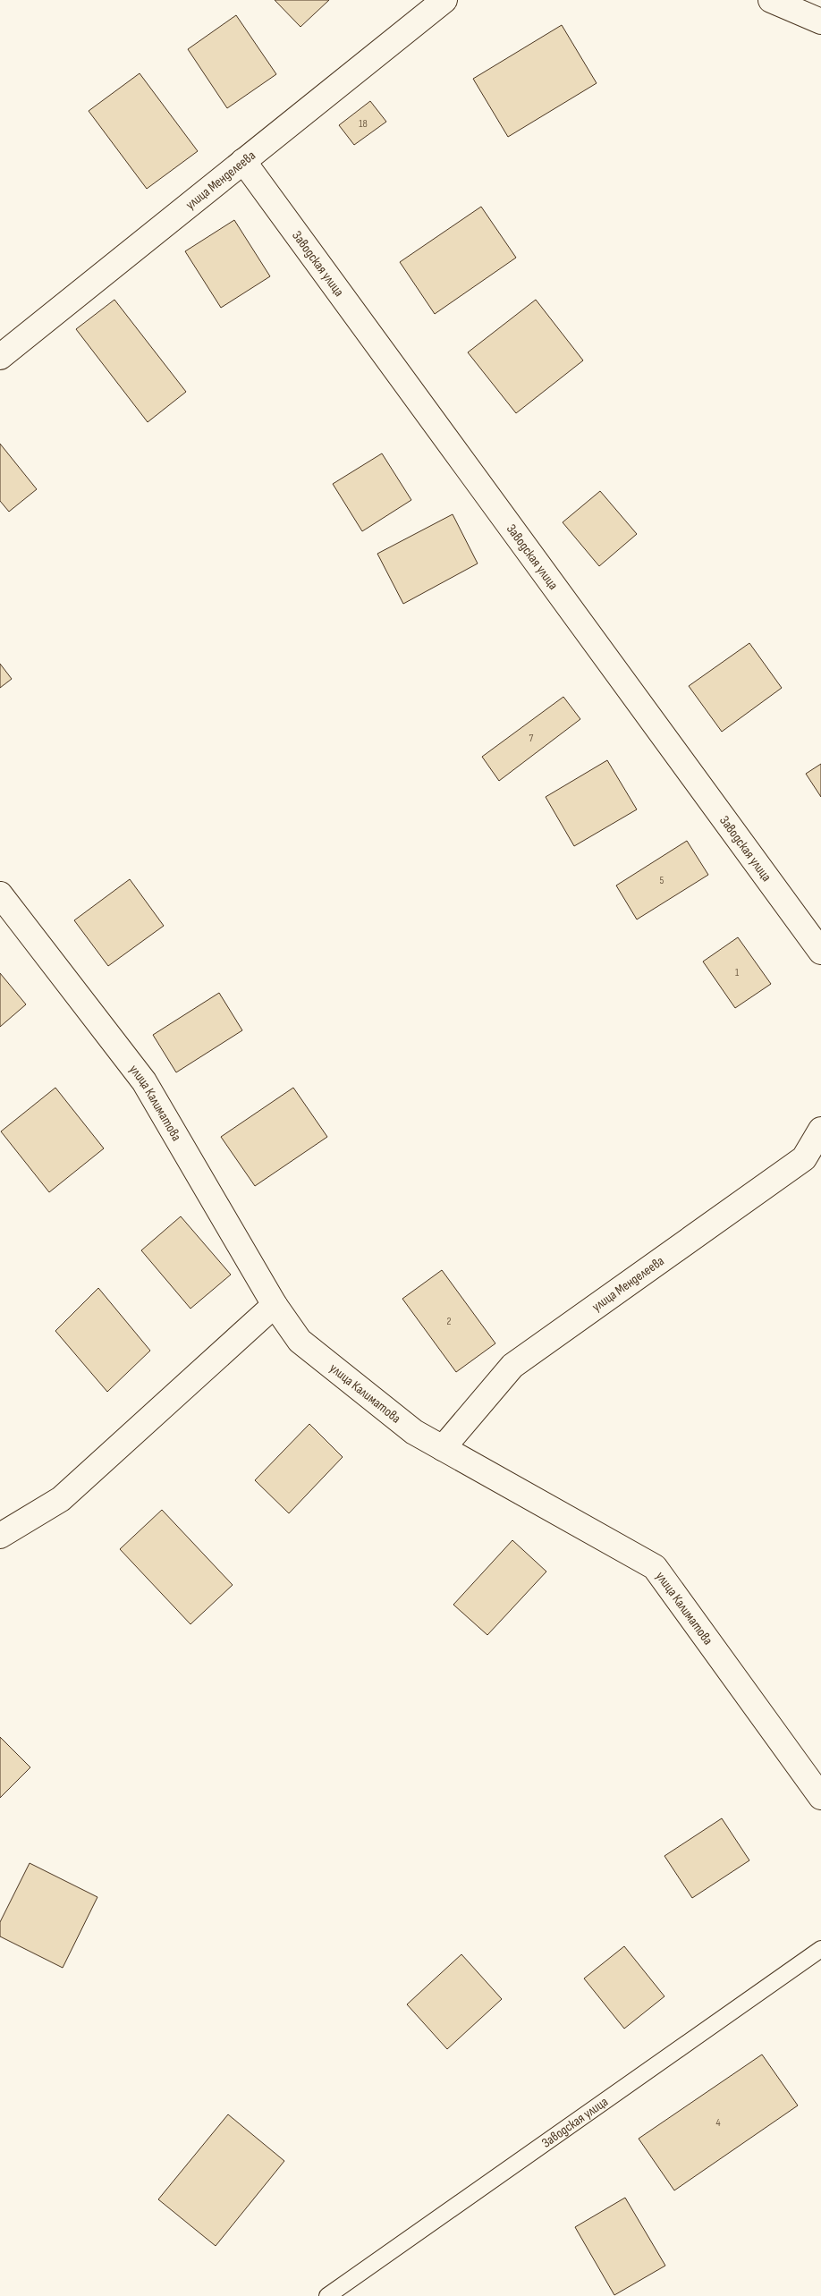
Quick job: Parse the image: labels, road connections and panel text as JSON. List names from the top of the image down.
{
  "streets": {
    "street": ["улица Менделеева", "Заводская улица", "улица Калиматова"]
  },
  "crossings": [
    ["улица Менделеева", "Заводская улица"],
    ["улица Менделеева", "улица Калиматова"]
  ],
  "house_numbers": [
    "18",
    "7",
    "5",
    "1",
    "2",
    "4"
  ]
}
